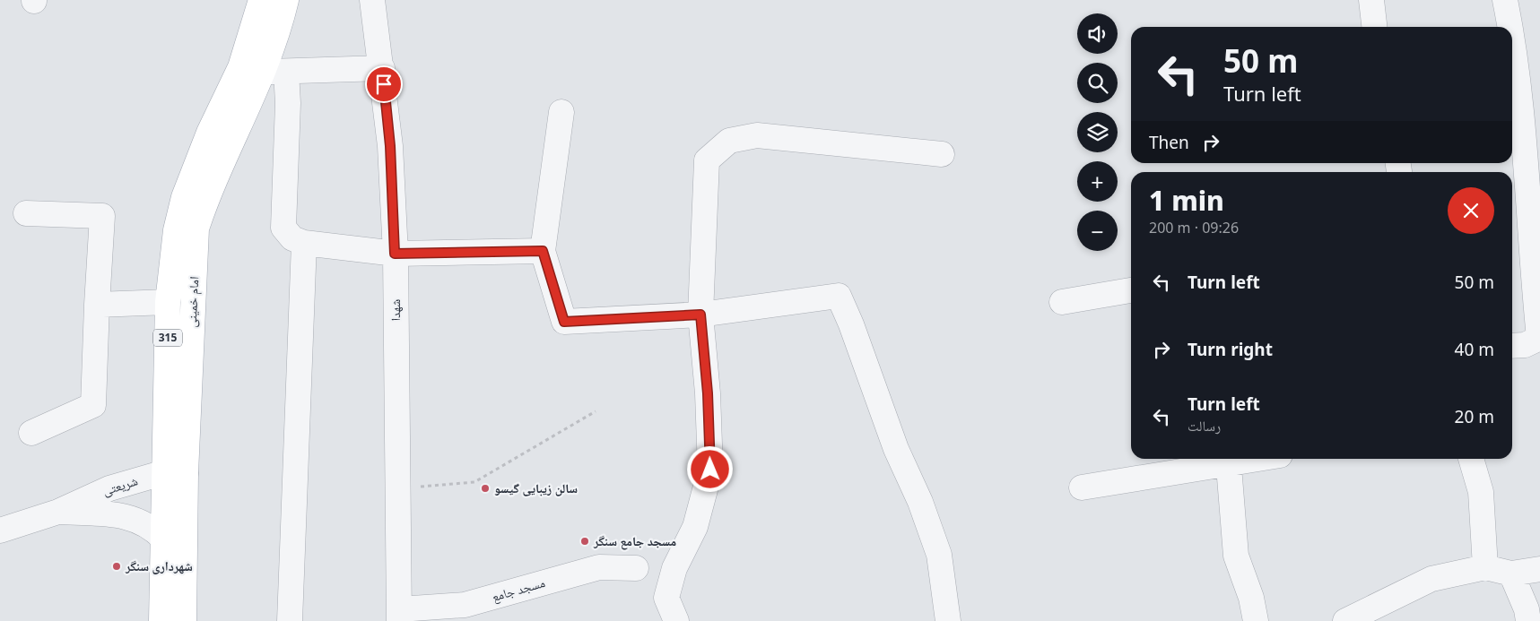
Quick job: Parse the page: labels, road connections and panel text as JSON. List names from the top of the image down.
{
  "streets": {
    "main road": ["امام خمینی", "315"],
    "street": ["شهدا", "شریعتی", "مسجد جامع"]
  },
  "crossings": [
    ["امام خمینی", "شریعتی"],
    ["شهدا", "مسجد جامع"]
  ],
  "places": ["سالن زیبایی گیسو", "مسجد جامع سنگر", "شهرداری سنگر"],
  "page": {
    "map_buttons": ["+", "−"],
    "turn": ["50 m", "Turn left"],
    "then": "Then",
    "heading": ["1 min", "200 m · 09:26"],
    "list": [
      {
        "name": "Turn left",
        "value": "50 m"
      },
      {
        "name": "Turn right",
        "value": "40 m"
      },
      {
        "name": "Turn left",
        "note": "رسالت",
        "value": "20 m"
      }
    ]
  }
}
